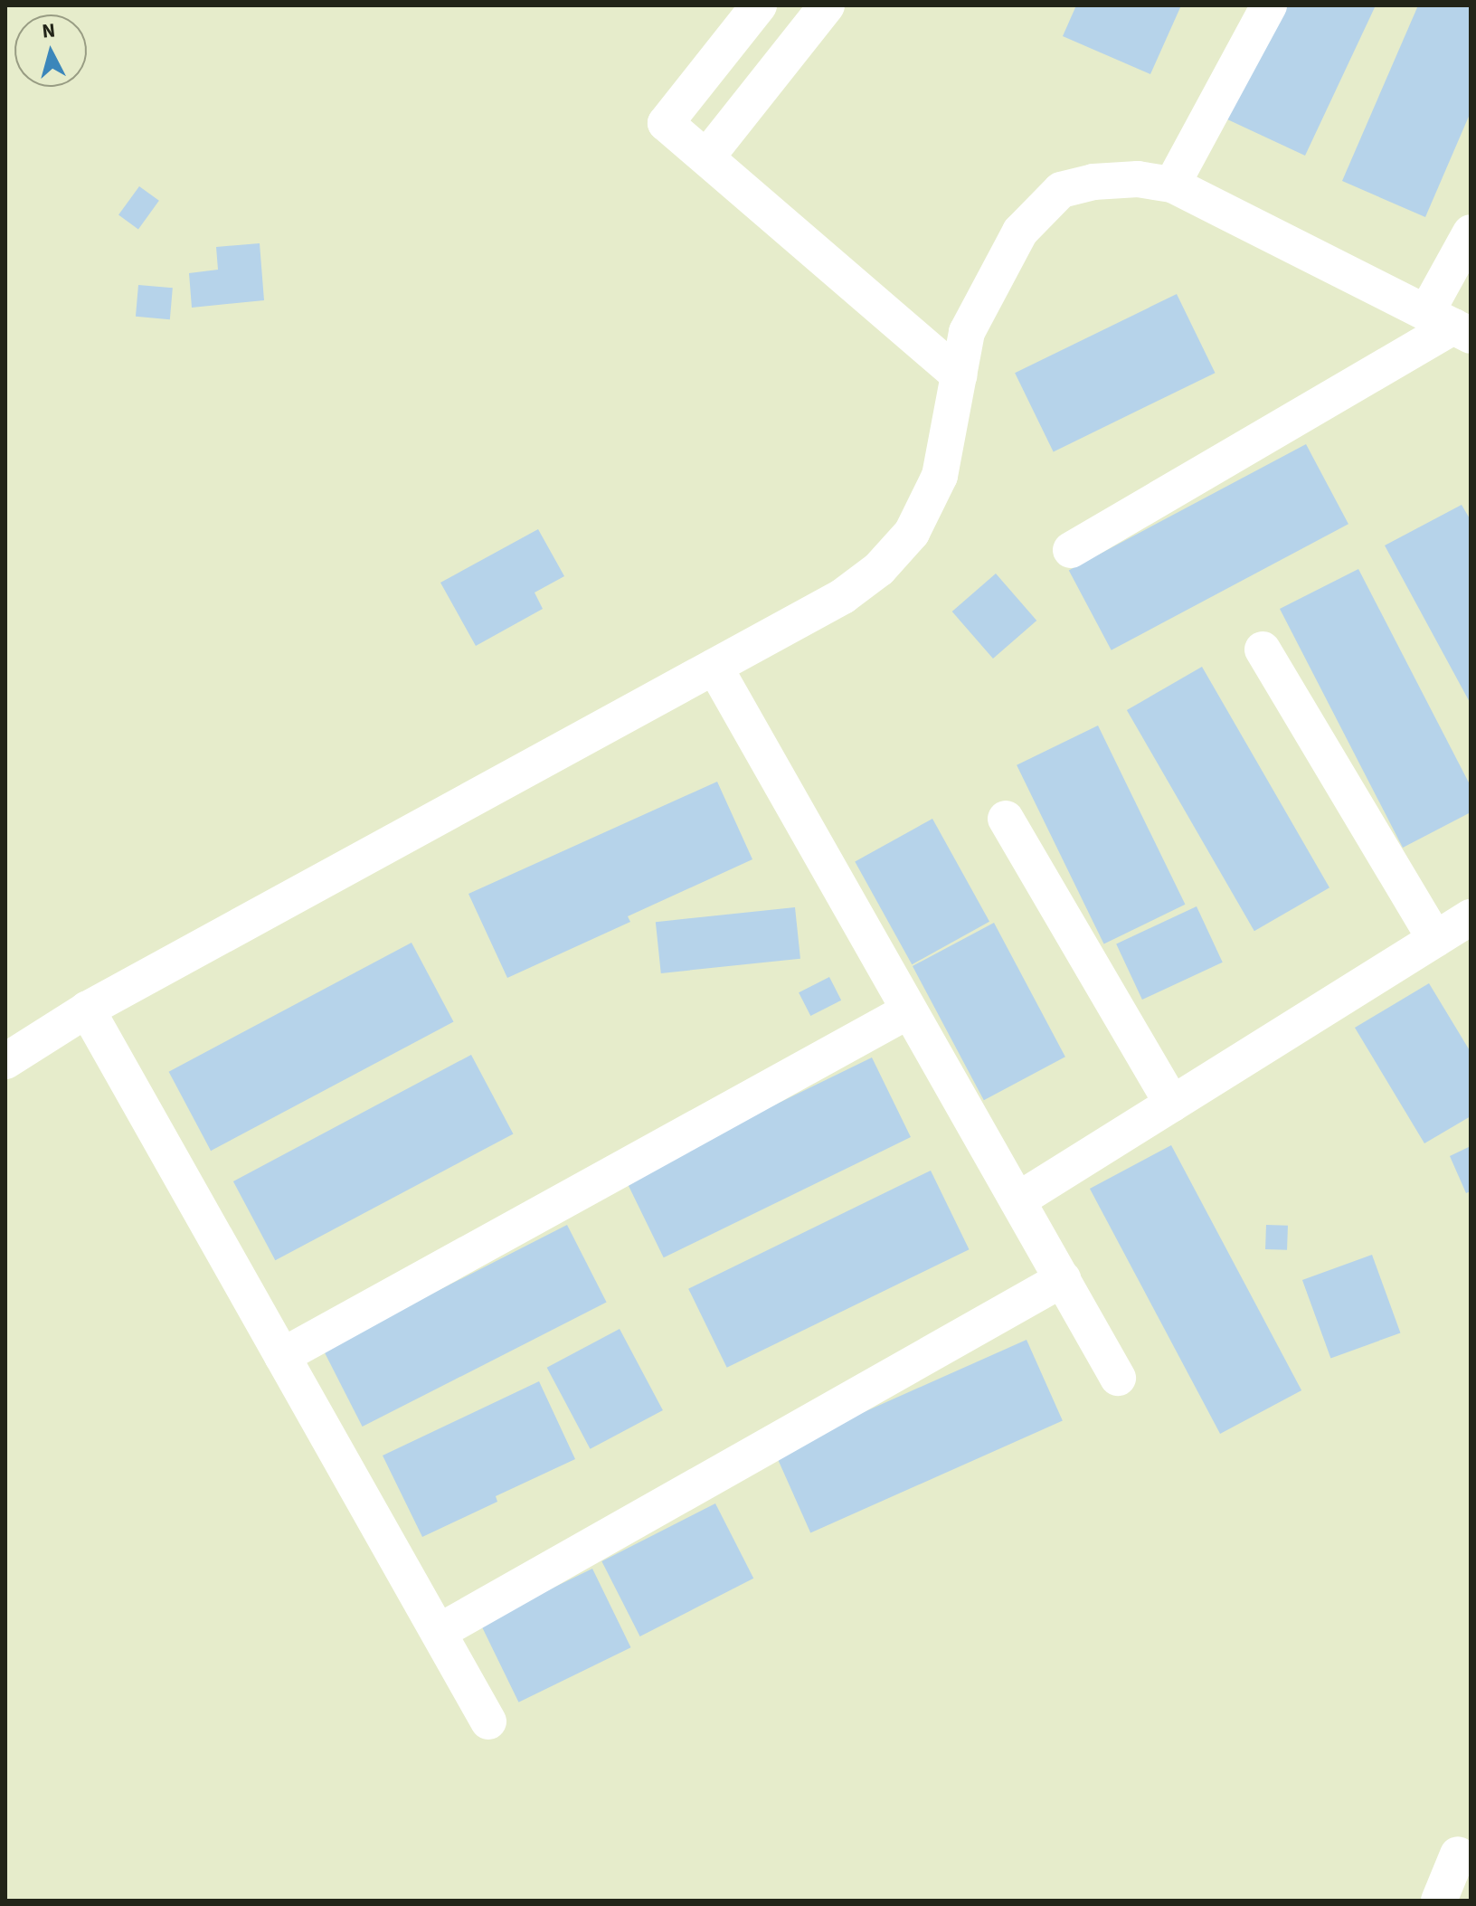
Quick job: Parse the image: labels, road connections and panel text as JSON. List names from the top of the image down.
{
  "north": "top"
}
